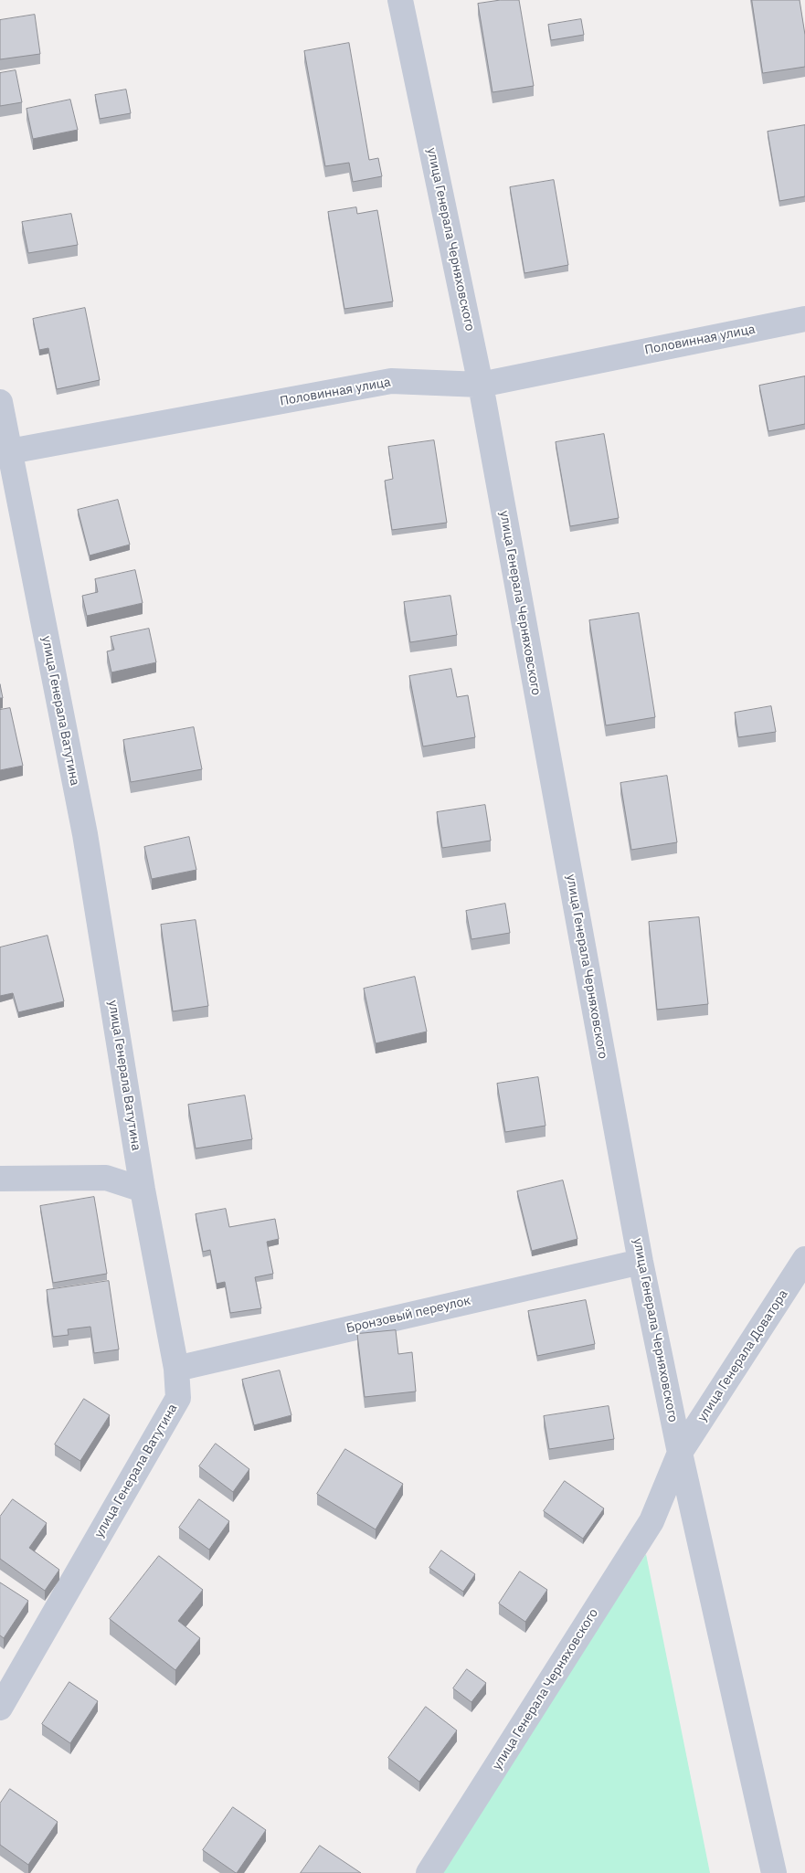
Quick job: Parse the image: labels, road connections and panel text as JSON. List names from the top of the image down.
{
  "streets": {
    "street": [
      "улица Генерала Черняховского",
      "Половинная улица",
      "улица Генерала Ватутина",
      "Бронзовый переулок",
      "улица Генерала Доватора"
    ]
  },
  "crossings": [
    ["улица Генерала Черняховского", "Половинная улица"],
    ["улица Генерала Черняховского", "Бронзовый переулок"],
    ["улица Генерала Черняховского", "улица Генерала Доватора"],
    ["Половинная улица", "улица Генерала Ватутина"],
    ["улица Генерала Ватутина", "Бронзовый переулок"]
  ]
}
